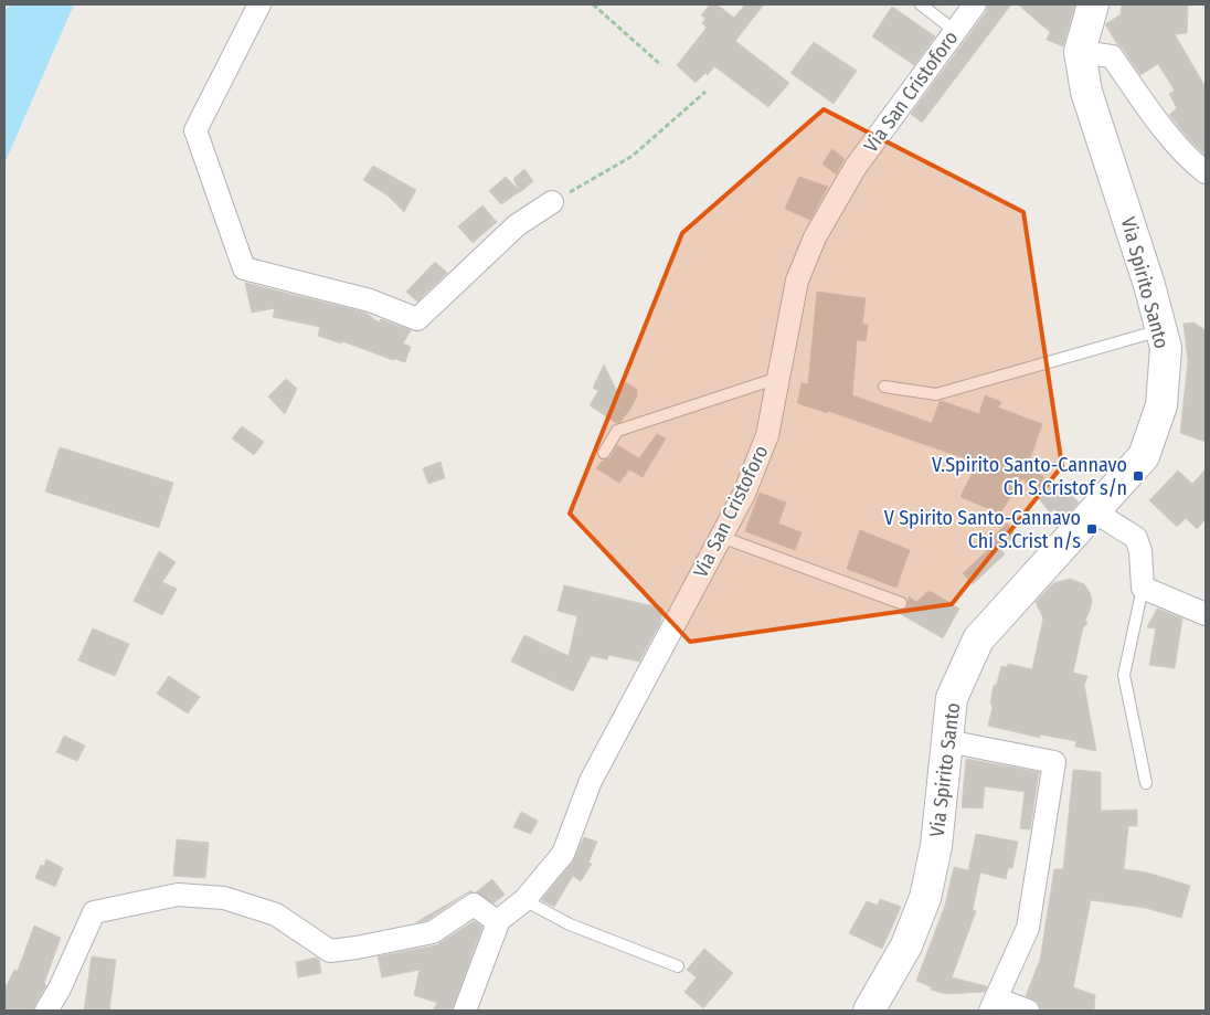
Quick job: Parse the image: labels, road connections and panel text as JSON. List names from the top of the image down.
{
  "streets": {
    "street": ["Via San Cristoforo", "Via Spirito Santo"]
  },
  "places": {
    "transit": ["V.Spirito Santo-Cannavo Ch S.Cristof s/n", "V Spirito Santo-Cannavo Chi S.Crist n/s"]
  }
}
